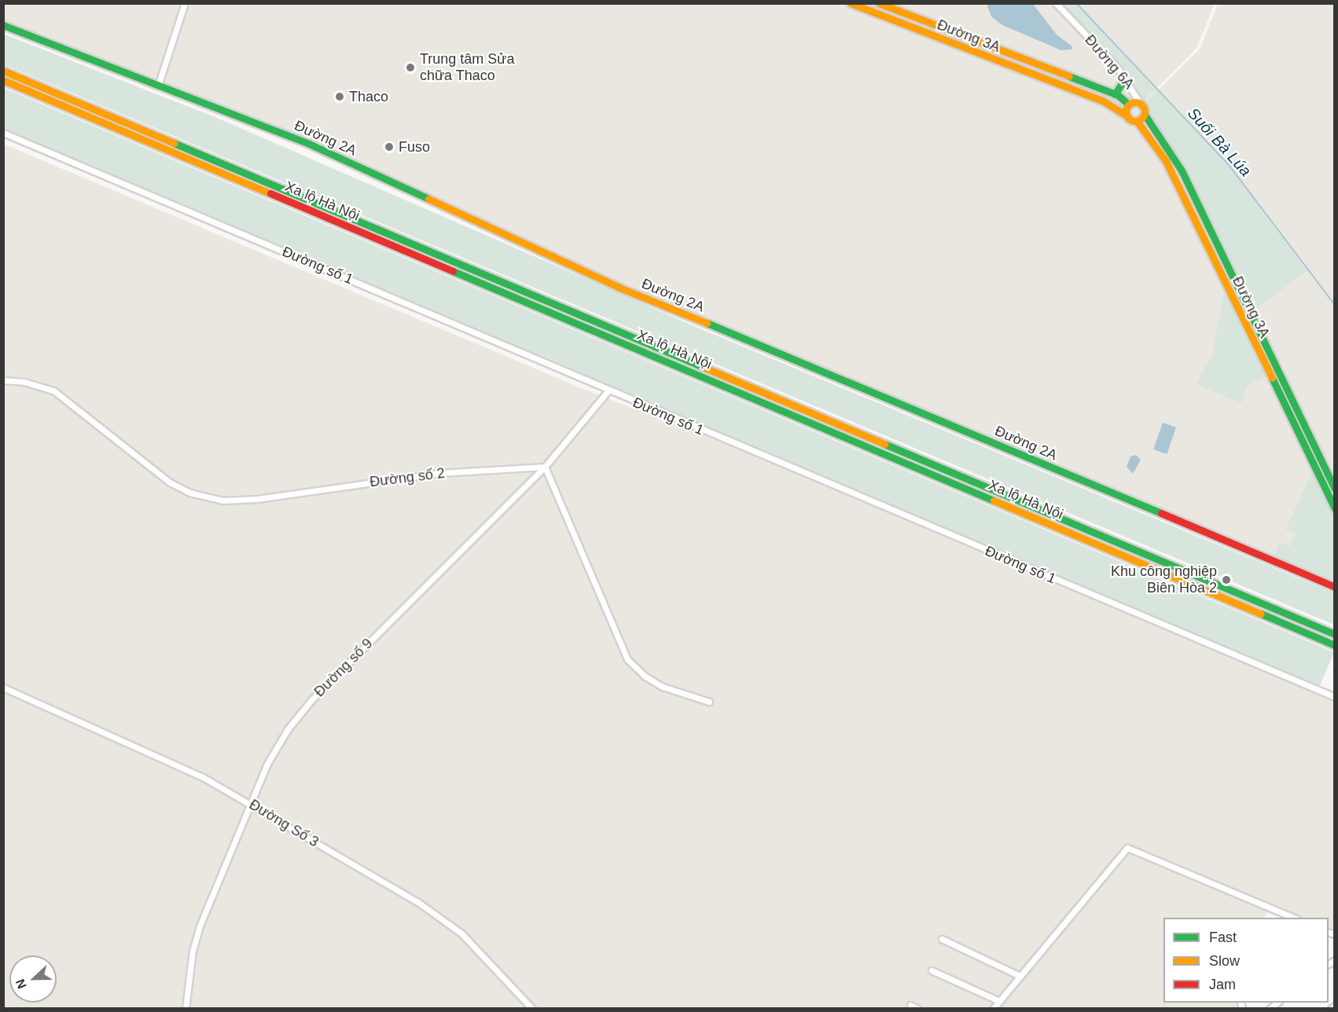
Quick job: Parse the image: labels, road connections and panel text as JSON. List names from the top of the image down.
{
  "streets": {
    "main road": ["Đường 3A", "Đường 2A", "Xa lộ Hà Nội"],
    "street": [
      "Đường 6A",
      "Đường số 1",
      "Đường số 2",
      "Đường số 9",
      "Đường Số 3"
    ]
  },
  "crossings": [
    ["Đường 3A", "Đường 6A"],
    ["Đường số 1", "Đường số 9"],
    ["Đường số 2", "Đường số 9"],
    ["Đường số 9", "Đường Số 3"]
  ],
  "water": ["Suối Bà Lúa"],
  "places": [
    "Trung tâm Sửa chữa Thaco",
    "Thaco",
    "Fuso",
    "Khu công nghiệp Biên Hòa 2"
  ],
  "legend": ["Fast", "Slow", "Jam"],
  "north": "left"
}
